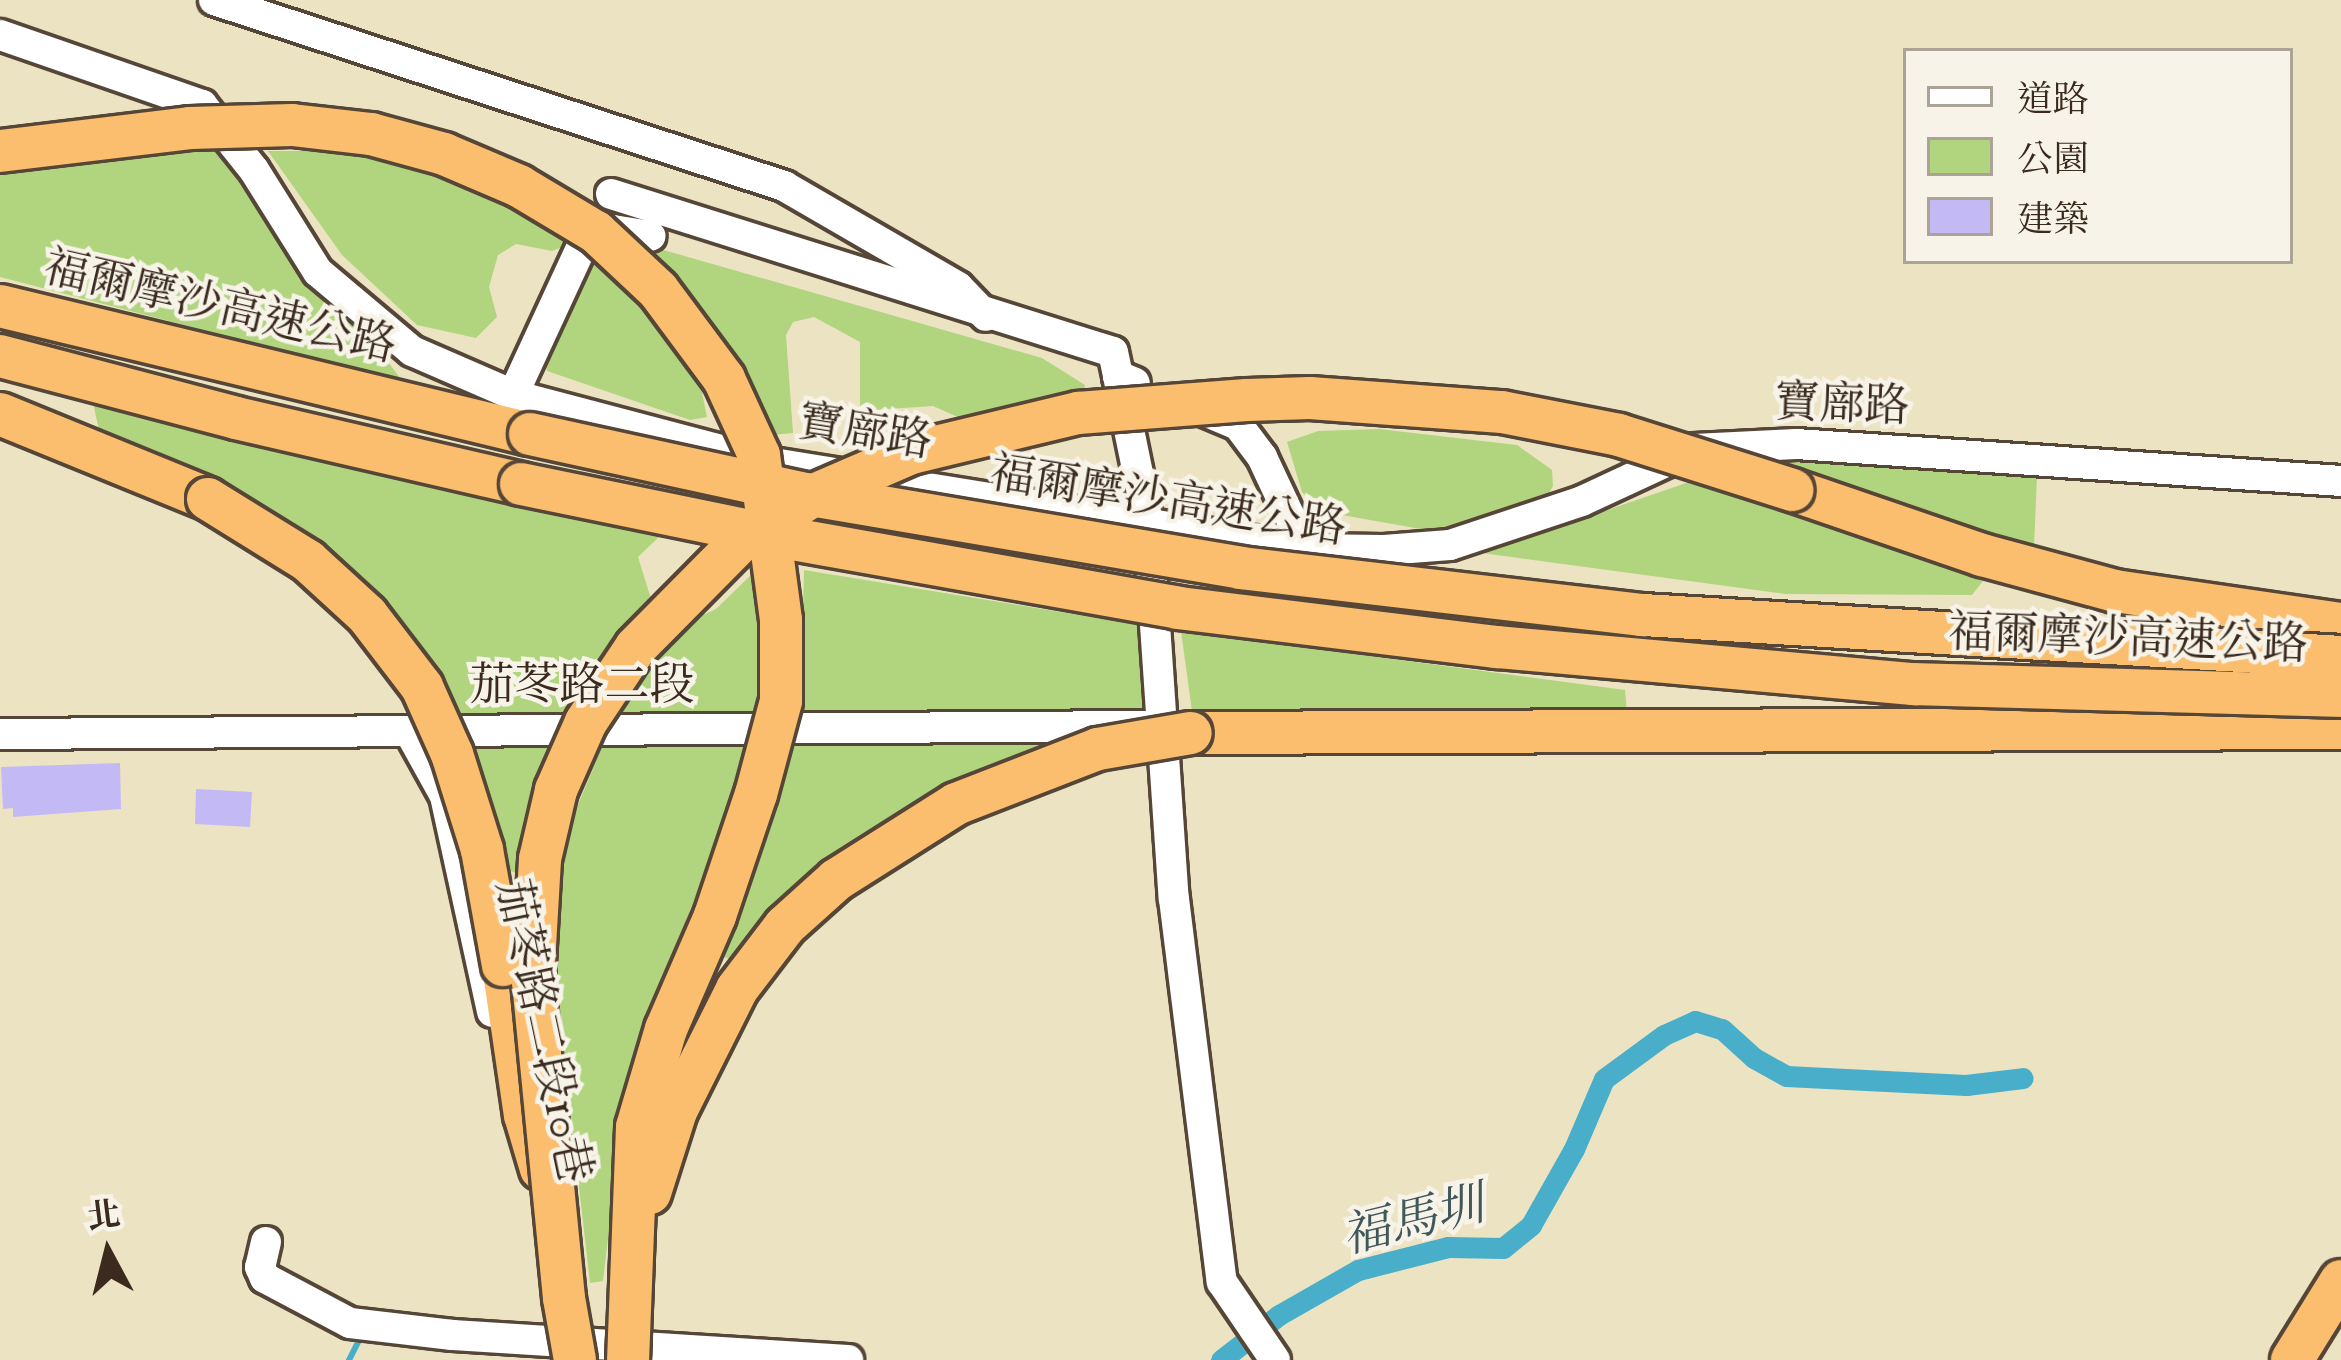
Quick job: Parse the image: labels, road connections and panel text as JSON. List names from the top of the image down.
{
  "streets": {
    "highway": ["福爾摩沙高速公路"],
    "street": ["寶廍路", "茄苳路二段", "茄苳路二段10巷"]
  },
  "crossings": [
    ["茄苳路二段", "茄苳路二段10巷"]
  ],
  "water": ["福馬圳"],
  "legend": ["道路", "公園", "建築"],
  "north": "top"
}
